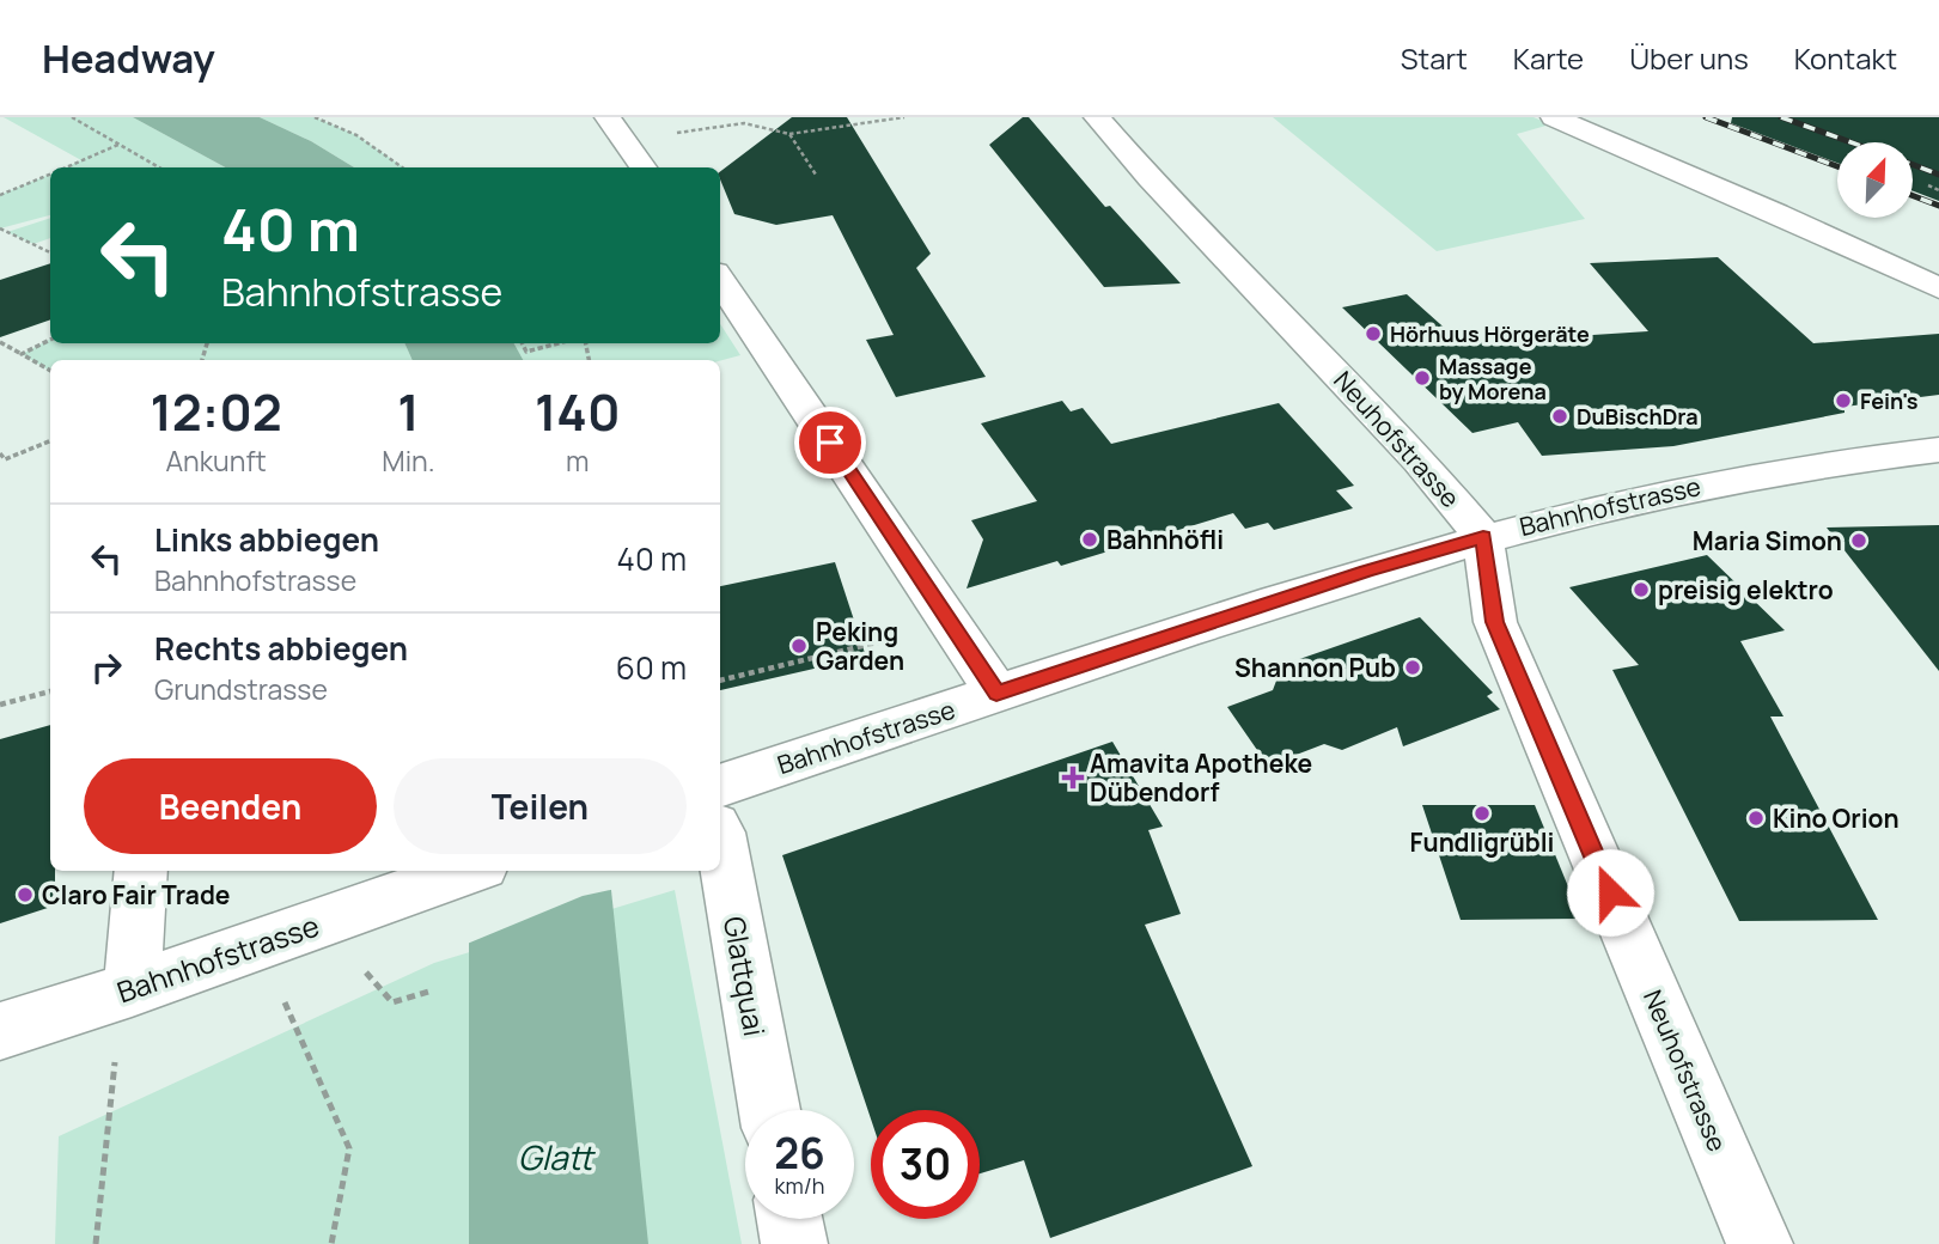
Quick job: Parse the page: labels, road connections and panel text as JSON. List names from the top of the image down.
{
  "streets": {
    "street": ["Neuhofstrasse", "Bahnhofstrasse", "Glattquai"]
  },
  "crossings": [
    ["Neuhofstrasse", "Bahnhofstrasse"]
  ],
  "water": ["Glatt"],
  "places": {
    "other": [
      "Hörhuus Hörgeräte",
      "Massage by Morena",
      "Fein's",
      "DuBischDra",
      "Bahnhöfli",
      "Maria Simon",
      "preisig elektro",
      "Peking Garden",
      "Shannon Pub",
      "Fundligrübli",
      "Kino Orion",
      "Claro Fair Trade"
    ],
    "health": ["Amavita Apotheke Dübendorf"]
  },
  "north": "top right",
  "page": {
    "header": "Headway",
    "nav": [
      "Start",
      "Karte",
      "Über uns",
      "Kontakt"
    ],
    "turn": ["40 m", "Bahnhofstrasse"],
    "eta": [
      "12:02",
      "Ankunft",
      "1",
      "Min.",
      "140",
      "m"
    ],
    "list": [
      {
        "name": "Links abbiegen",
        "note": "Bahnhofstrasse",
        "value": "40 m"
      },
      {
        "name": "Rechts abbiegen",
        "note": "Grundstrasse",
        "value": "60 m"
      }
    ],
    "buttons": ["Beenden", "Teilen"],
    "speed": "26 km/h",
    "limit": "30"
  }
}
